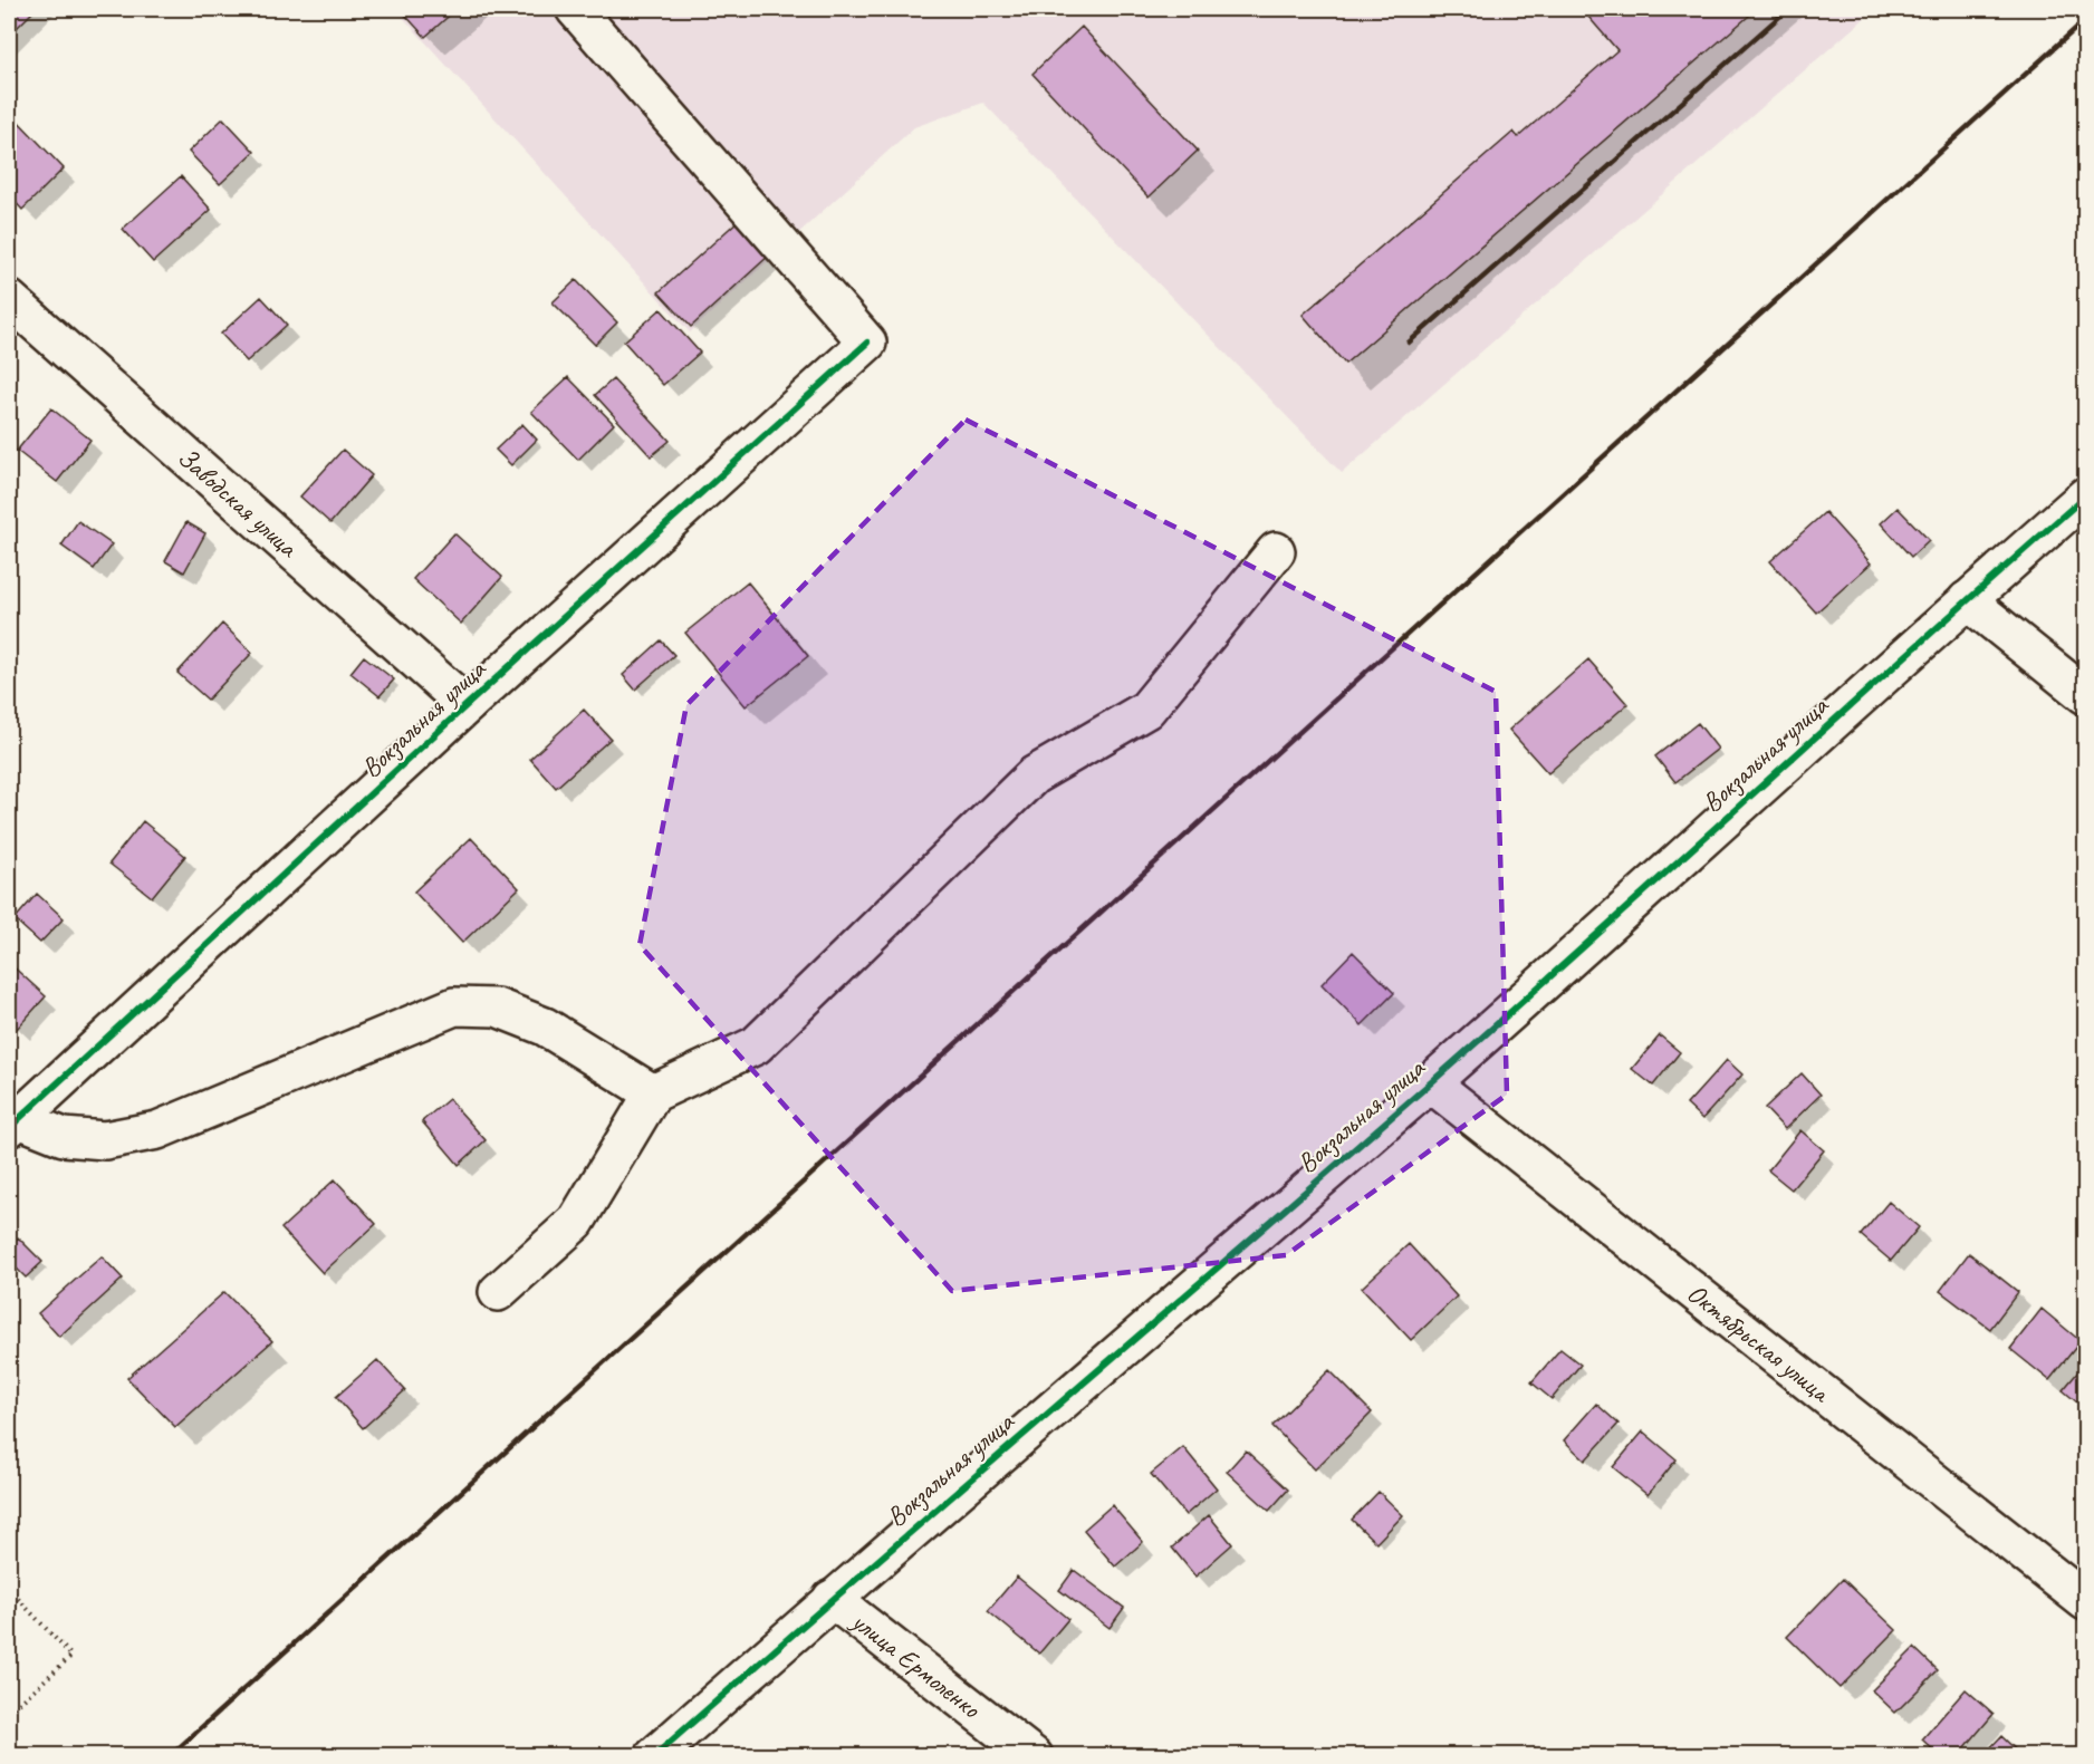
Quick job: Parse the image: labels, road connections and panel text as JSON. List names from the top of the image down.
{
  "streets": {
    "street": [
      "Заводская улица",
      "Вокзальная улица",
      "Октябрьская улица",
      "улица Ермоленко"
    ]
  },
  "crossings": [
    ["Заводская улица", "Вокзальная улица"],
    ["Вокзальная улица", "Октябрьская улица"],
    ["Вокзальная улица", "улица Ермоленко"]
  ]
}
